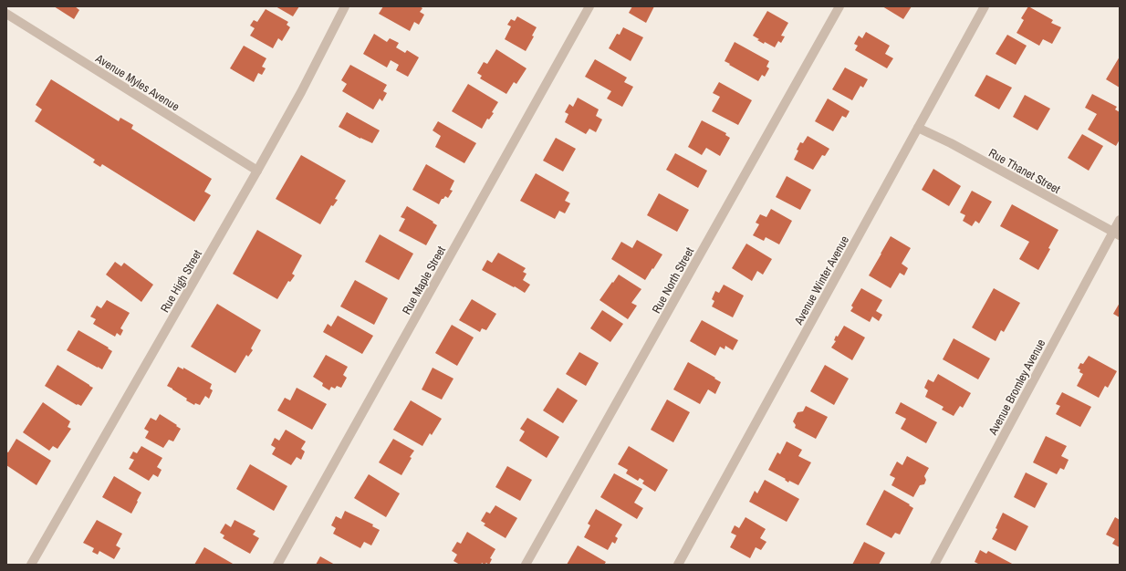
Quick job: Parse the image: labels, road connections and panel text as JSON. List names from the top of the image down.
{
  "streets": {
    "street": [
      "Avenue Myles Avenue",
      "Rue Thanet Street",
      "Rue Maple Street",
      "Rue North Street",
      "Avenue Winter Avenue",
      "Rue High Street",
      "Avenue Bromley Avenue"
    ]
  },
  "crossings": [
    ["Avenue Myles Avenue", "Rue High Street"],
    ["Rue Thanet Street", "Avenue Winter Avenue"],
    ["Rue Thanet Street", "Avenue Bromley Avenue"]
  ]
}
